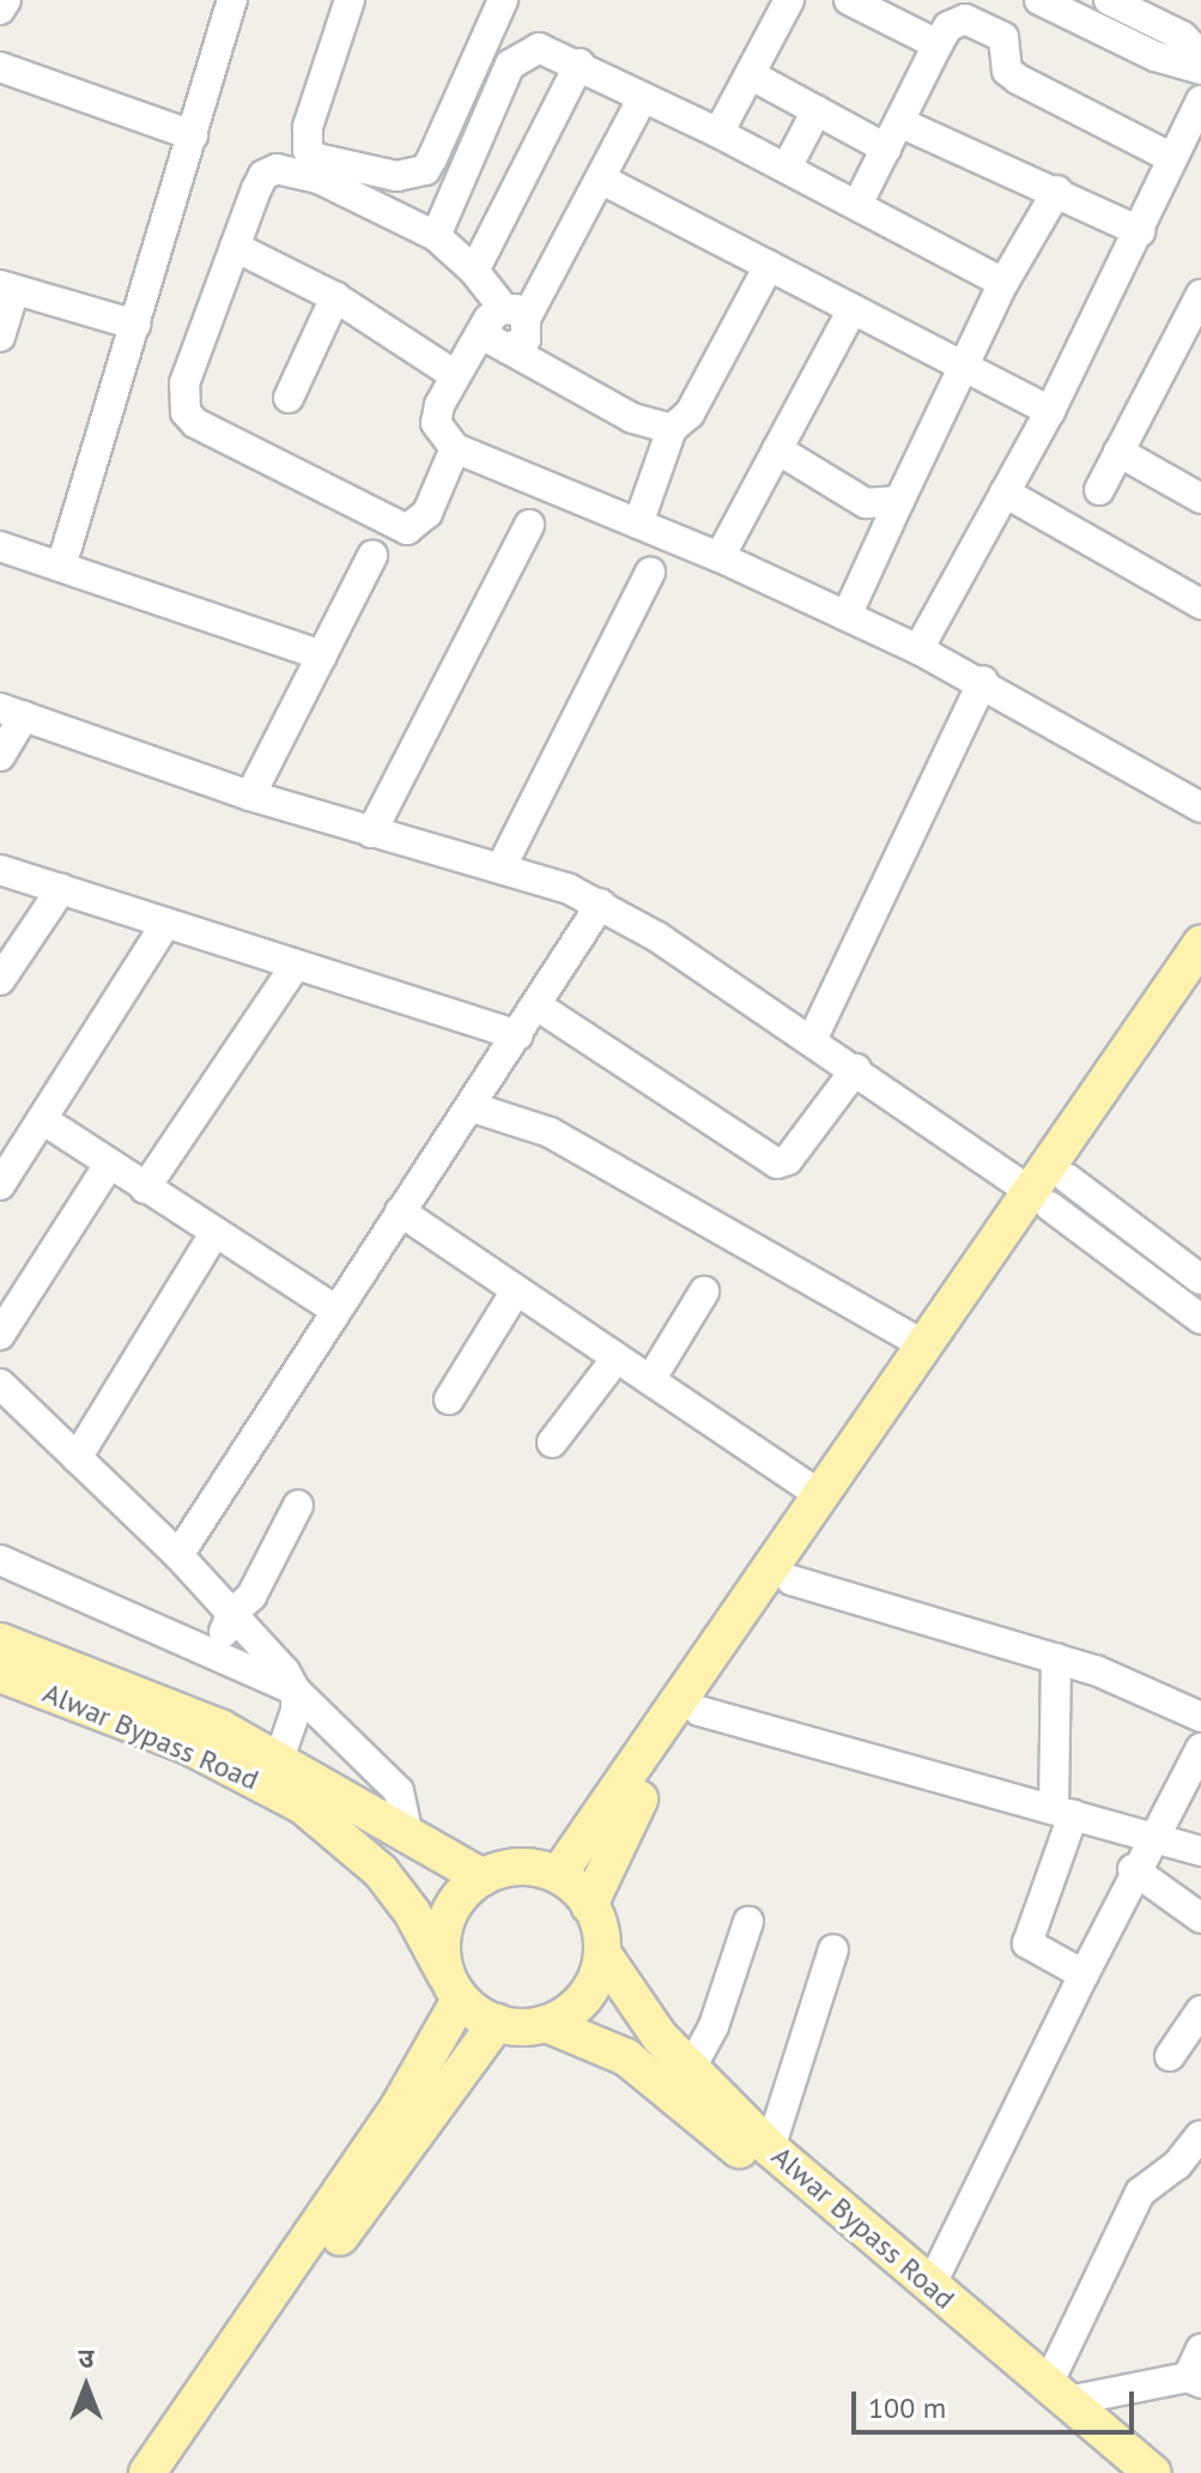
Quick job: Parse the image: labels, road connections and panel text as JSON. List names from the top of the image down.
{
  "streets": {
    "main road": ["Alwar Bypass Road"]
  },
  "scale_bar": "100 m",
  "north": "top"
}
